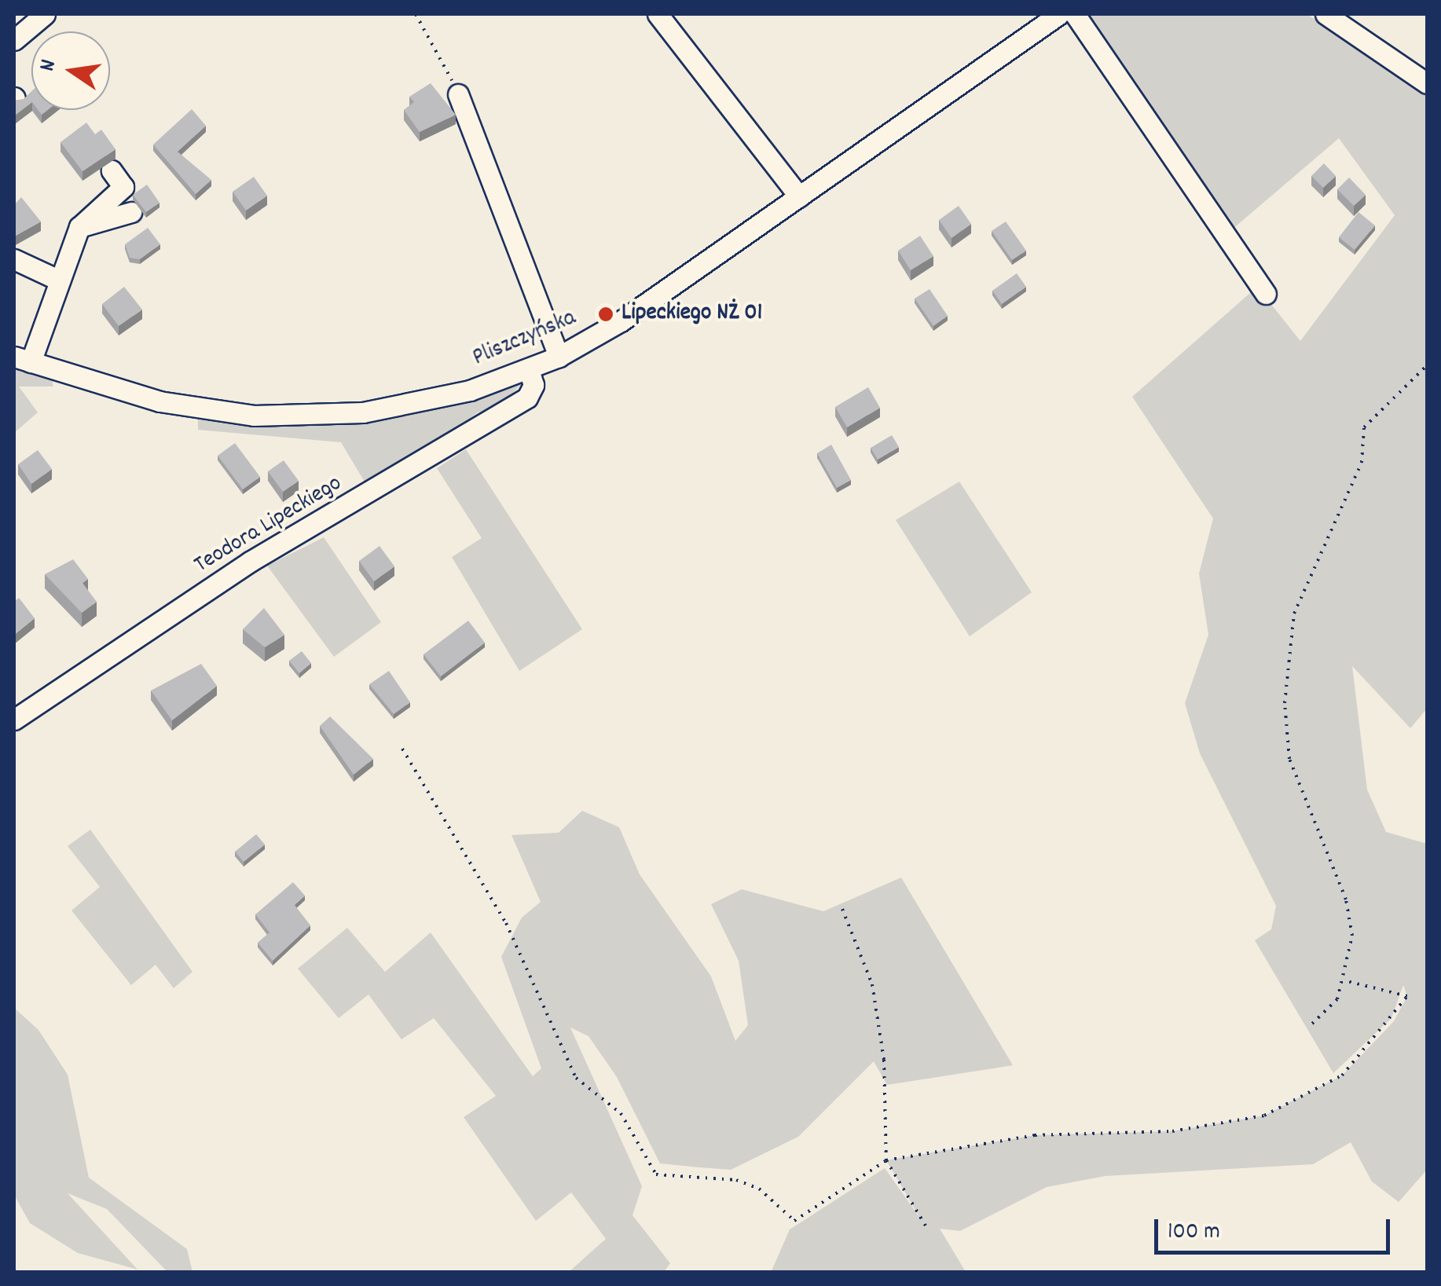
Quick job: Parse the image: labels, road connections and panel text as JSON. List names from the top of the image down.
{
  "streets": {
    "street": ["Pliszczyńska", "Teodora Lipeckiego"]
  },
  "crossings": [
    ["Pliszczyńska", "Teodora Lipeckiego"]
  ],
  "places": ["Lipeckiego NŻ 01"],
  "scale_bar": "100 m",
  "north": "left"
}
